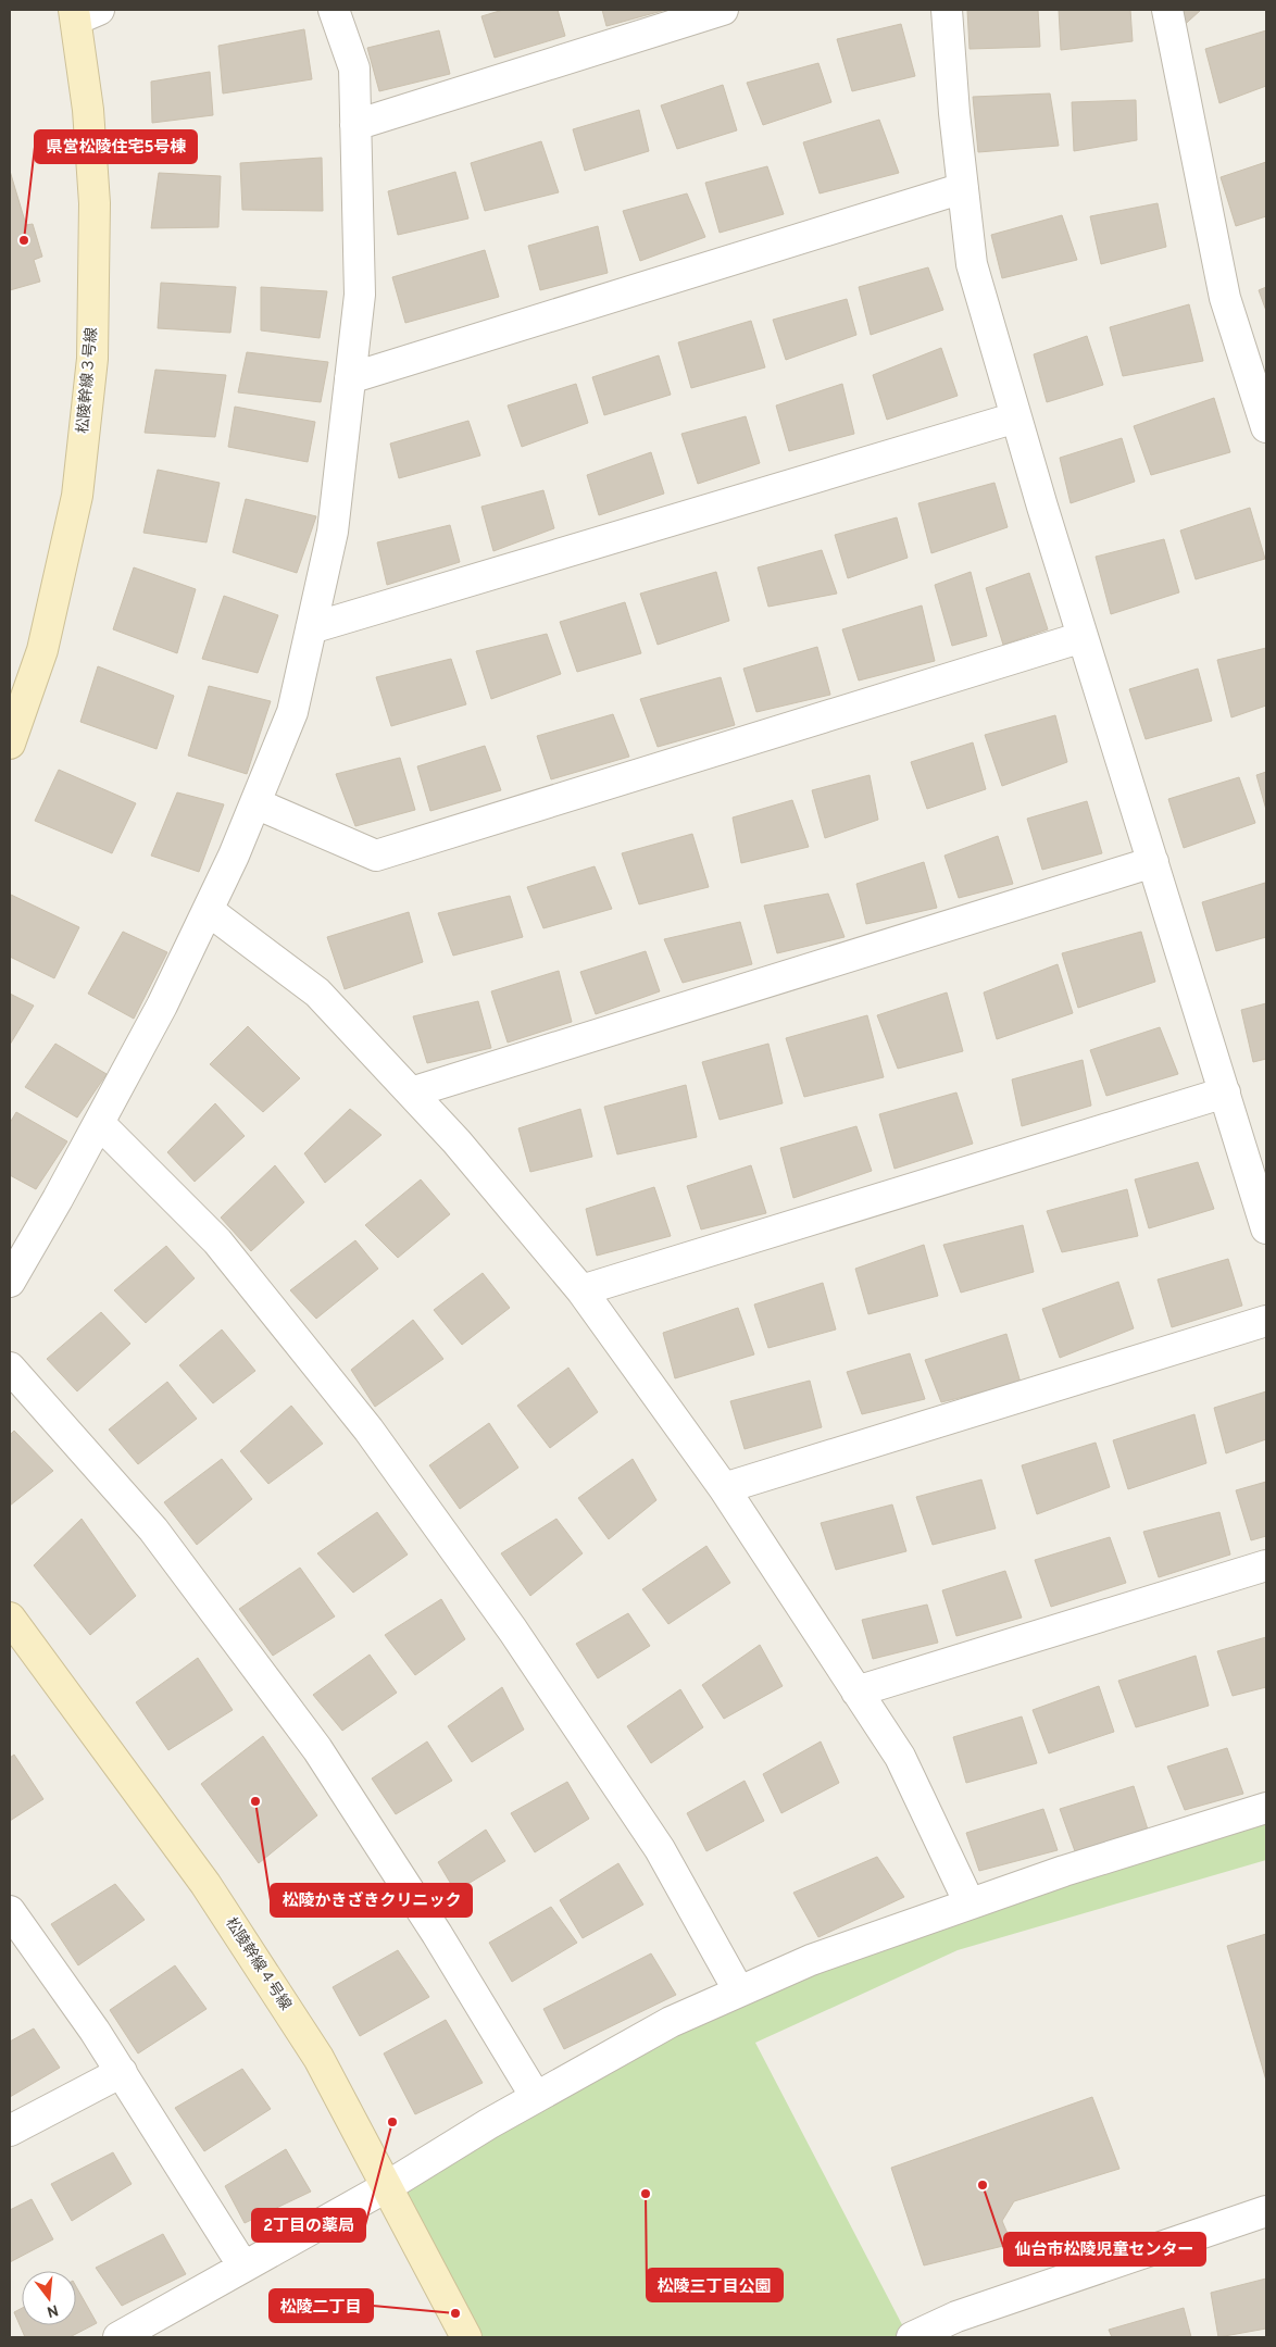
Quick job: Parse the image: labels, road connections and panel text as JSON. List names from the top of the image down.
{
  "streets": {
    "street": ["松陵幹線３号線", "松陵幹線４号線"]
  },
  "places": [
    "県営松陵住宅5号棟",
    "松陵かきざきクリニック",
    "2丁目の薬局",
    "仙台市松陵児童センター",
    "松陵三丁目公園",
    "松陵二丁目"
  ],
  "north": "bottom"
}
